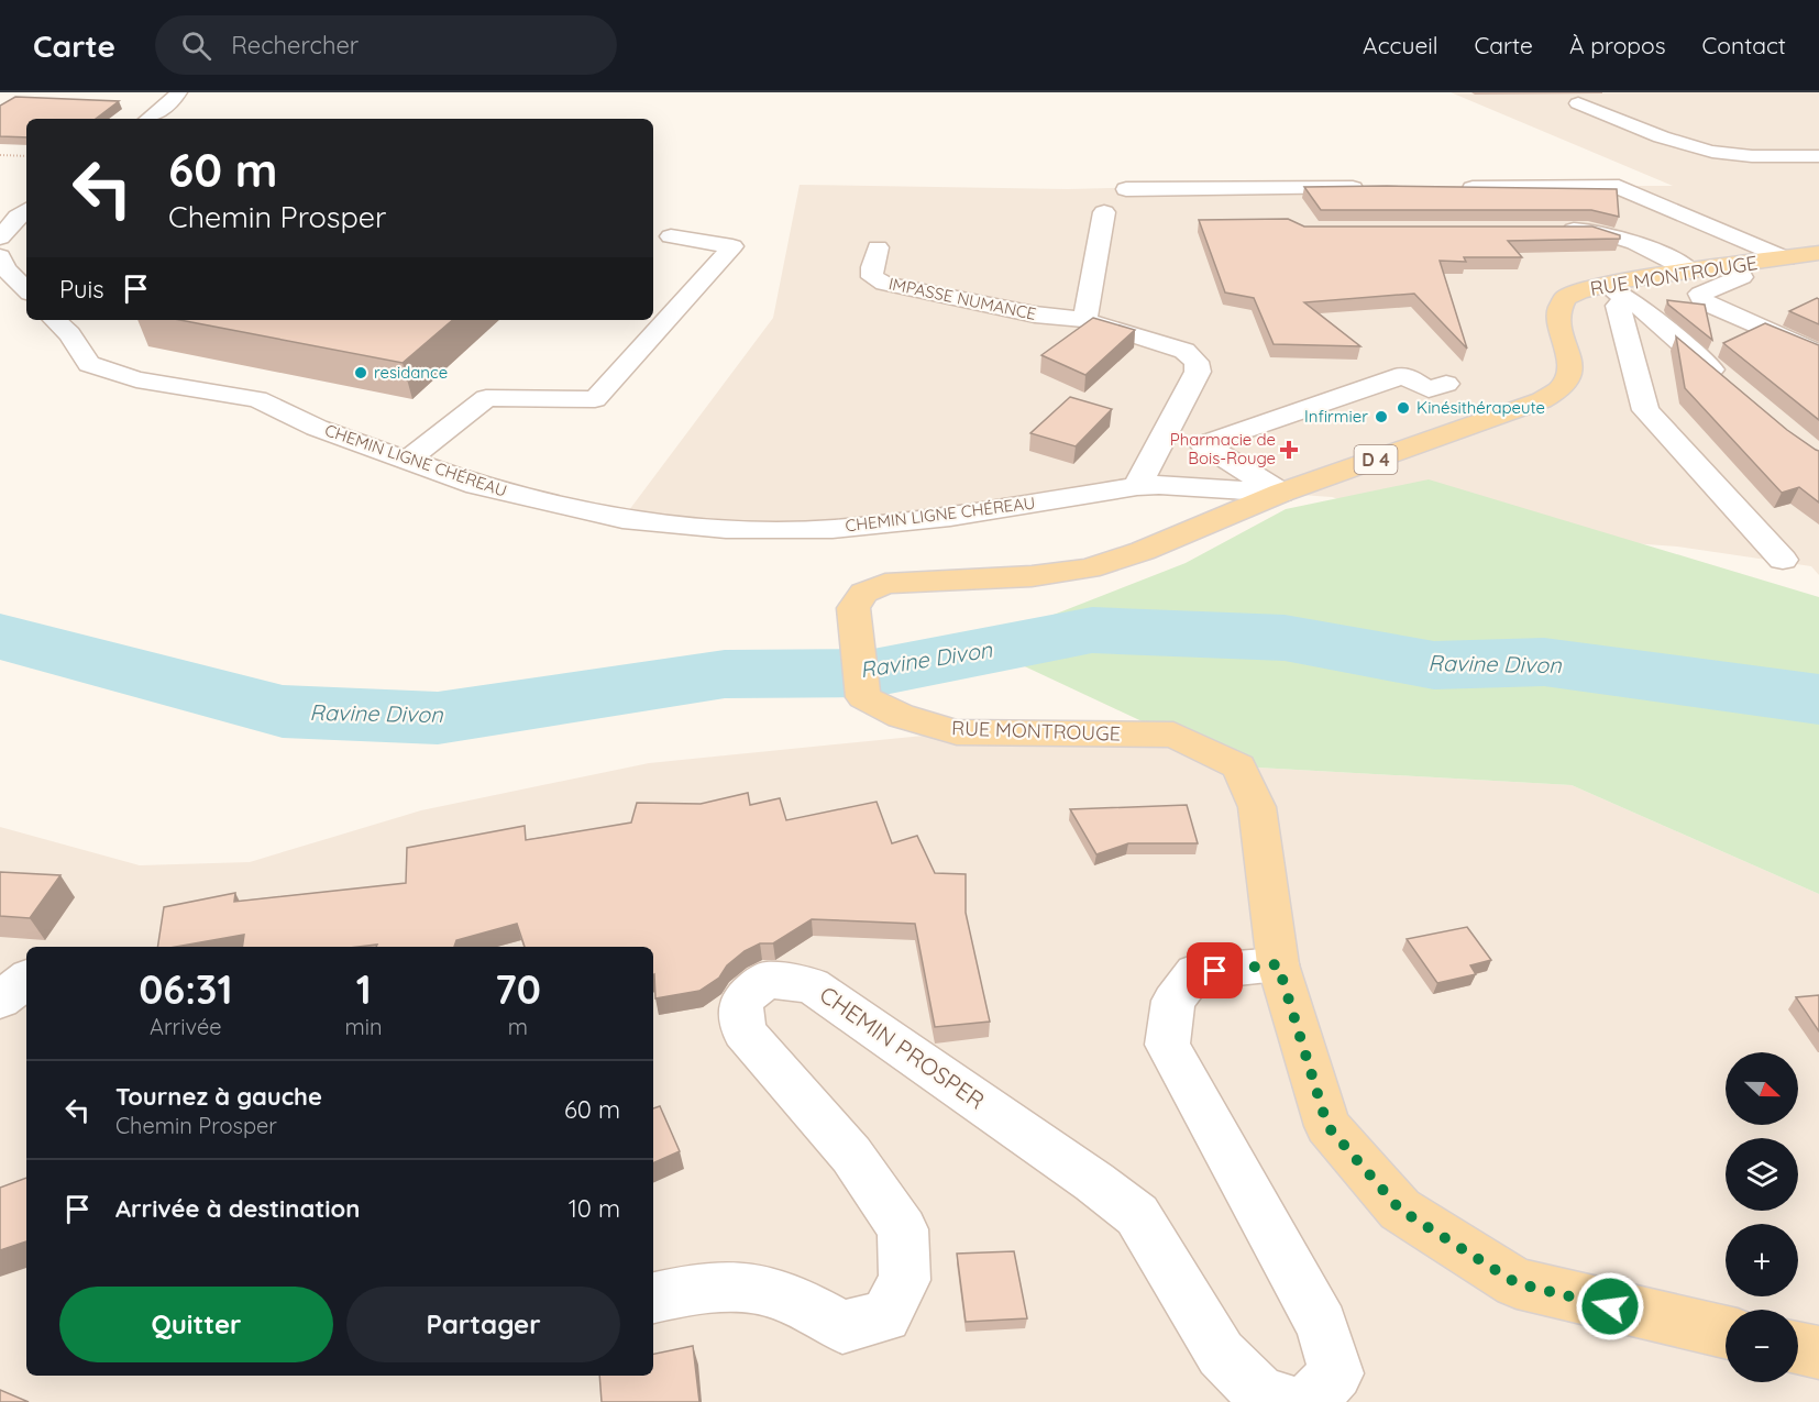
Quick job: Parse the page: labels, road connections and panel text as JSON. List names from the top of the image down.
{
  "streets": {
    "main road": ["RUE MONTROUGE", "D 4"],
    "street": ["IMPASSE NUMANCE", "CHEMIN LIGNE CHÉREAU", "CHEMIN PROSPER"]
  },
  "crossings": [
    ["RUE MONTROUGE", "CHEMIN LIGNE CHÉREAU"]
  ],
  "water": ["Ravine Divon"],
  "places": {
    "other": ["residance", "Kinésithérapeute", "Infirmier"],
    "health": ["Pharmacie de Bois-Rouge"]
  },
  "north": "right",
  "page": {
    "header": "Carte",
    "search": "Rechercher",
    "nav": [
      "Accueil",
      "Carte",
      "À propos",
      "Contact"
    ],
    "turn": ["60 m", "Chemin Prosper"],
    "then": "Puis",
    "eta": [
      "06:31",
      "Arrivée",
      "1",
      "min",
      "70",
      "m"
    ],
    "map_buttons": ["+", "−"],
    "list": [
      {
        "name": "Tournez à gauche",
        "note": "Chemin Prosper",
        "value": "60 m"
      },
      {
        "name": "Arrivée à destination",
        "value": "10 m"
      }
    ],
    "buttons": ["Quitter", "Partager"]
  }
}
